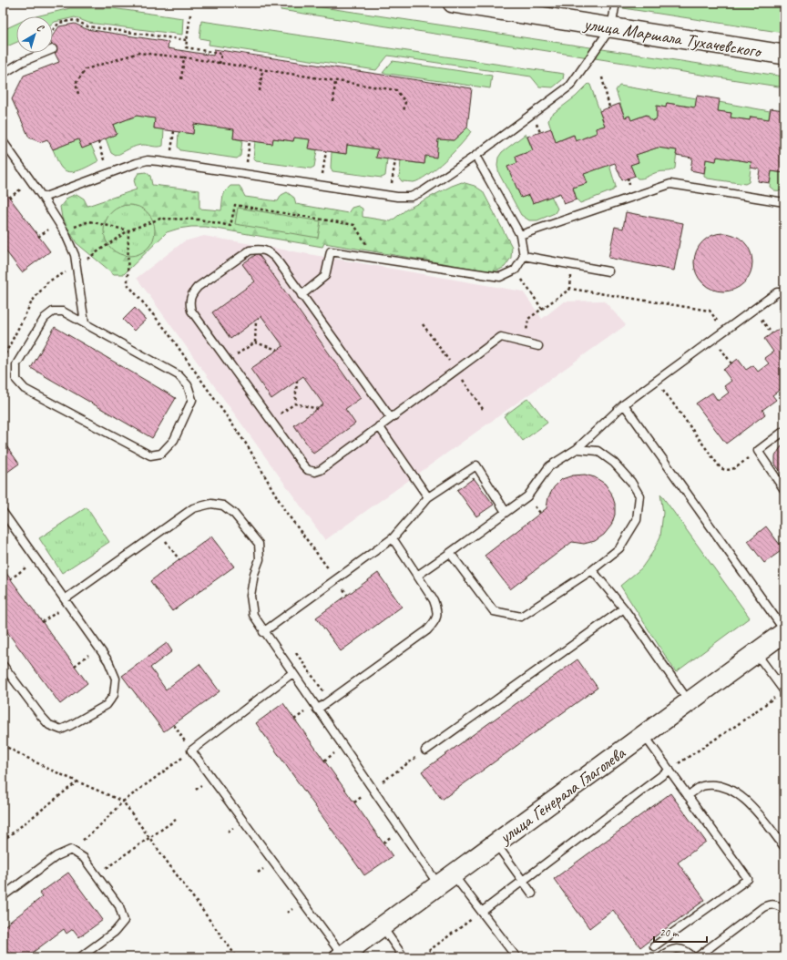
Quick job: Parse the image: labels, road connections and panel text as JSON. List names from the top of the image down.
{
  "streets": {
    "street": ["улица Маршала Тухачевского", "улица Генерала Глаголева"]
  },
  "scale_bar": "20 m",
  "north": "top right"
}
